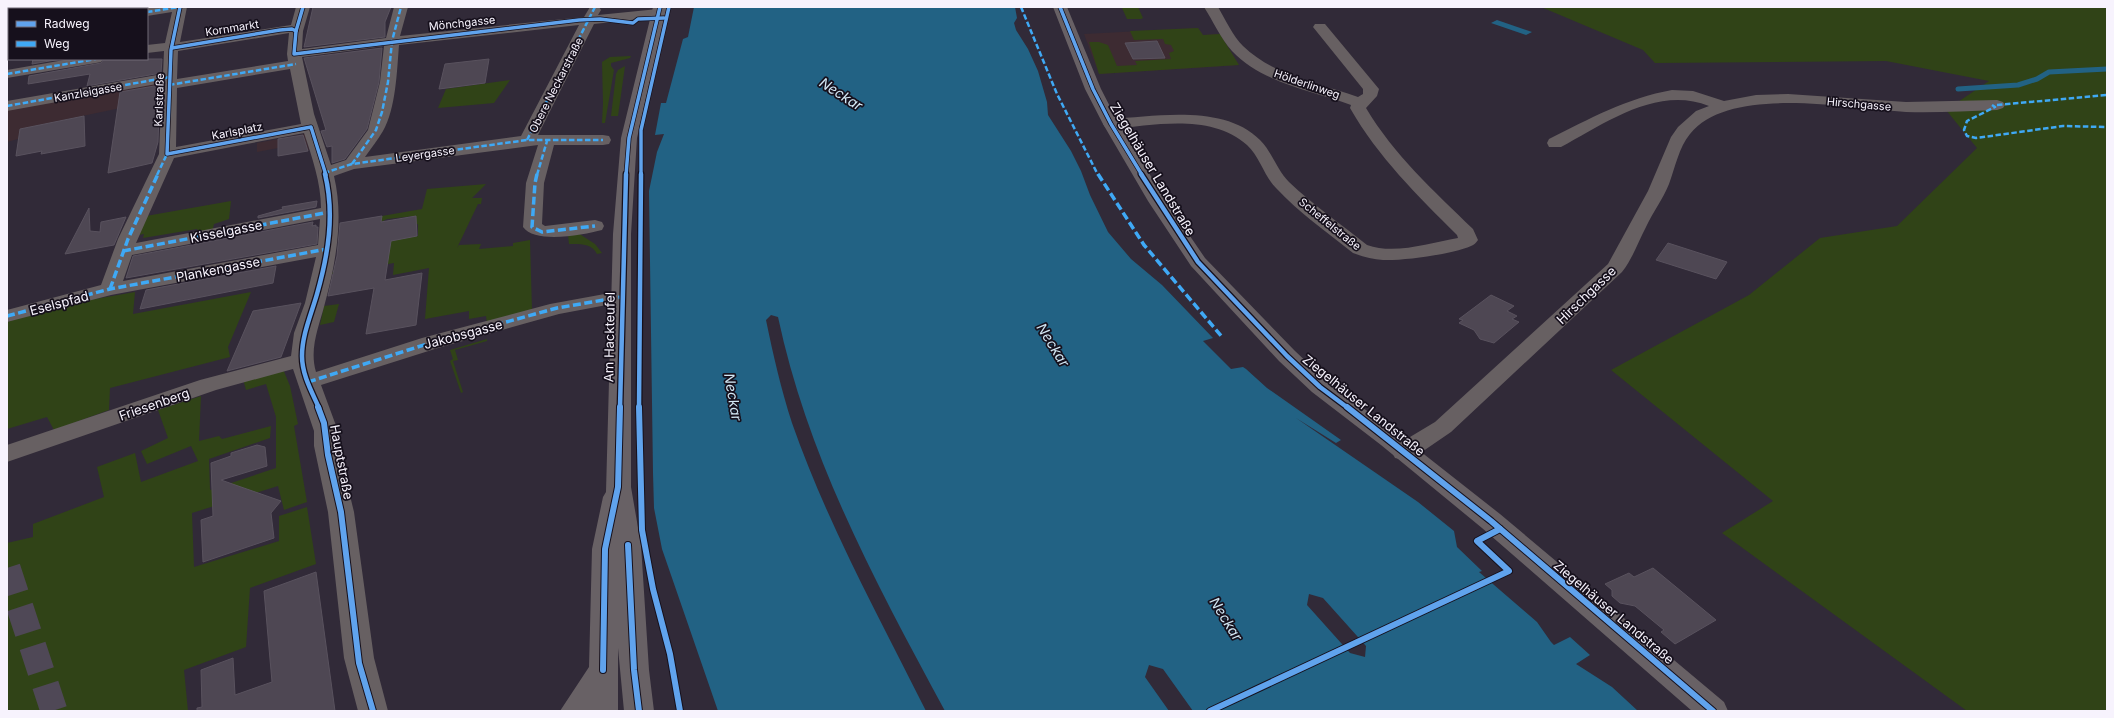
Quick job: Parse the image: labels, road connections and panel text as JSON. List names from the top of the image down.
{
  "streets": {
    "main road": ["Ziegelhäuser Landstraße", "Am Hackteufel"],
    "street": [
      "Mönchgasse",
      "Kornmarkt",
      "Hölderlinweg",
      "Obere Neckarstraße",
      "Kanzleigasse",
      "Karlstraße",
      "Hirschgasse",
      "Karlsplatz",
      "Leyergasse",
      "Scheffelstraße",
      "Kisselgasse",
      "Plankengasse",
      "Eselspfad",
      "Jakobsgasse",
      "Friesenberg",
      "Hauptstraße"
    ]
  },
  "crossings": [
    ["Mönchgasse", "Obere Neckarstraße"],
    ["Mönchgasse", "Am Hackteufel"],
    ["Mönchgasse", "Hauptstraße"],
    ["Kornmarkt", "Karlstraße"],
    ["Kornmarkt", "Hauptstraße"],
    ["Hölderlinweg", "Scheffelstraße"],
    ["Obere Neckarstraße", "Leyergasse"],
    ["Kanzleigasse", "Karlstraße"],
    ["Karlstraße", "Karlsplatz"],
    ["Karlstraße", "Kisselgasse"],
    ["Karlstraße", "Plankengasse"],
    ["Karlstraße", "Eselspfad"],
    ["Hirschgasse", "Ziegelhäuser Landstraße"],
    ["Karlsplatz", "Hauptstraße"],
    ["Leyergasse", "Hauptstraße"],
    ["Ziegelhäuser Landstraße", "Scheffelstraße"],
    ["Kisselgasse", "Hauptstraße"],
    ["Plankengasse", "Eselspfad"],
    ["Plankengasse", "Hauptstraße"],
    ["Jakobsgasse", "Am Hackteufel"],
    ["Jakobsgasse", "Friesenberg"],
    ["Jakobsgasse", "Hauptstraße"],
    ["Friesenberg", "Hauptstraße"]
  ],
  "water": ["Neckar"],
  "legend": ["Radweg", "Weg"]
}
